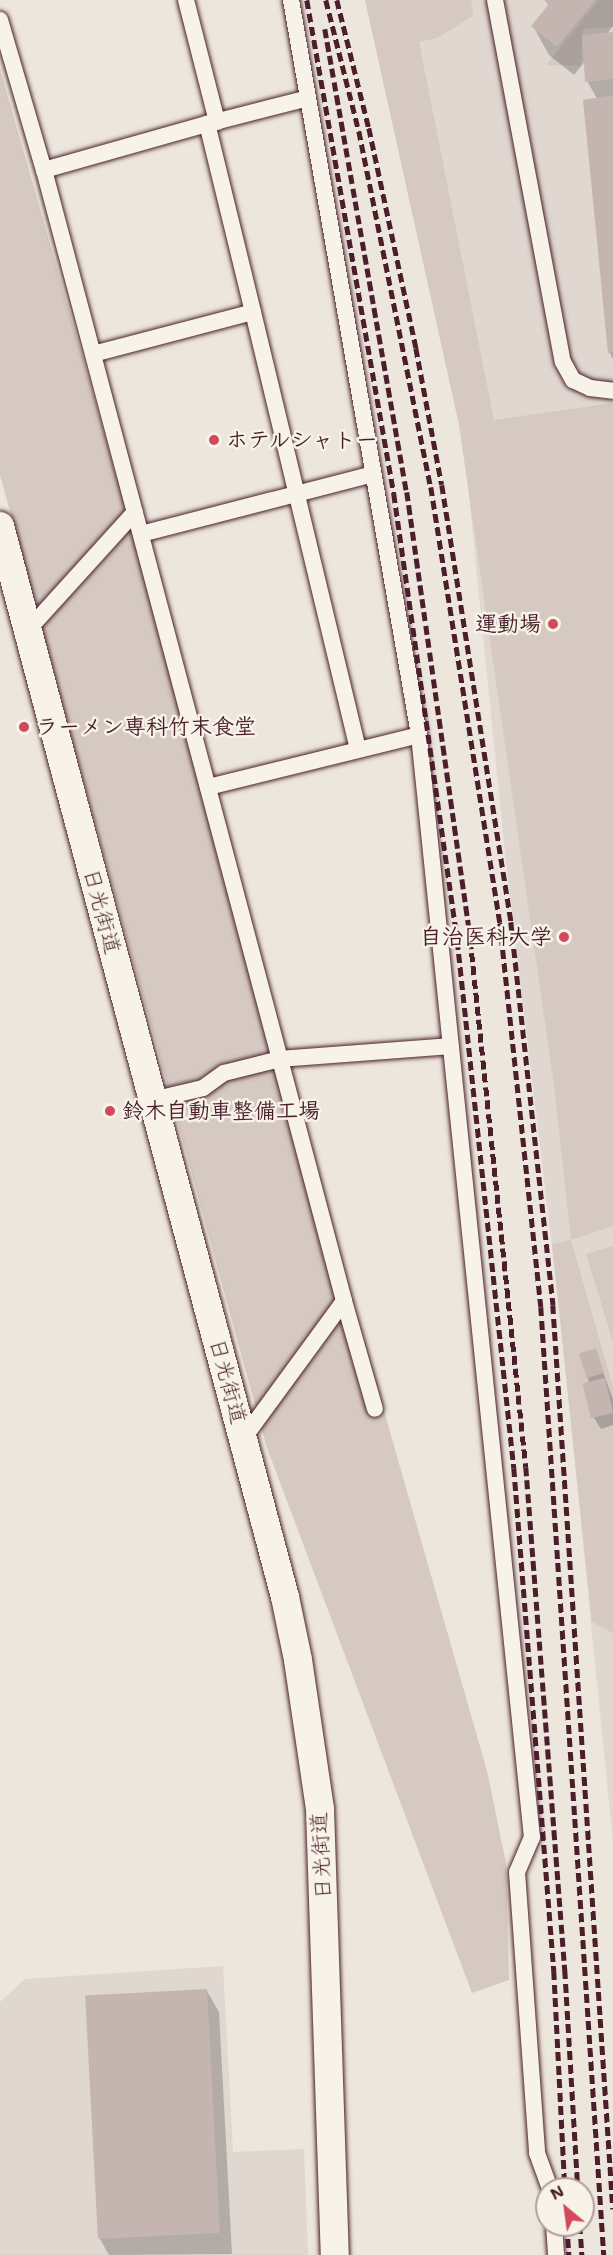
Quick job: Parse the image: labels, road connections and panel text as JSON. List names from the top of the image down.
{
  "streets": {
    "highway": ["日光街道"]
  },
  "places": [
    "ホテルシャトー",
    "運動場",
    "ラーメン専科竹末食堂",
    "自治医科大学",
    "鈴木自動車整備工場"
  ],
  "north": "top left"
}
